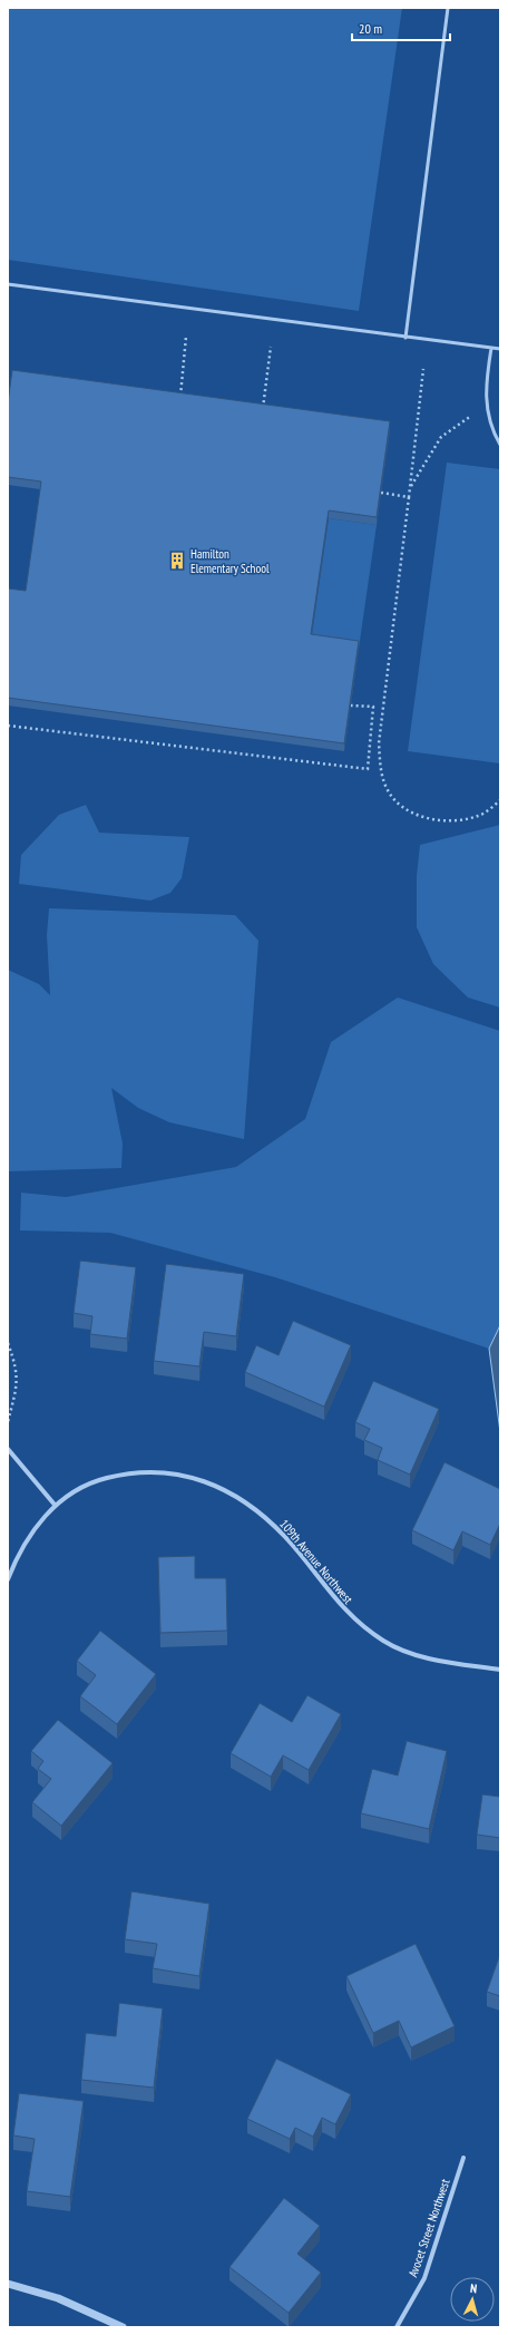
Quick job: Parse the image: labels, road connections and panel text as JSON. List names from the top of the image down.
{
  "streets": {
    "street": ["109th Avenue Northwest", "Avocet Street Northwest"]
  },
  "places": {
    "building": ["Hamilton Elementary School"]
  },
  "scale_bar": "20 m",
  "north": "top"
}
